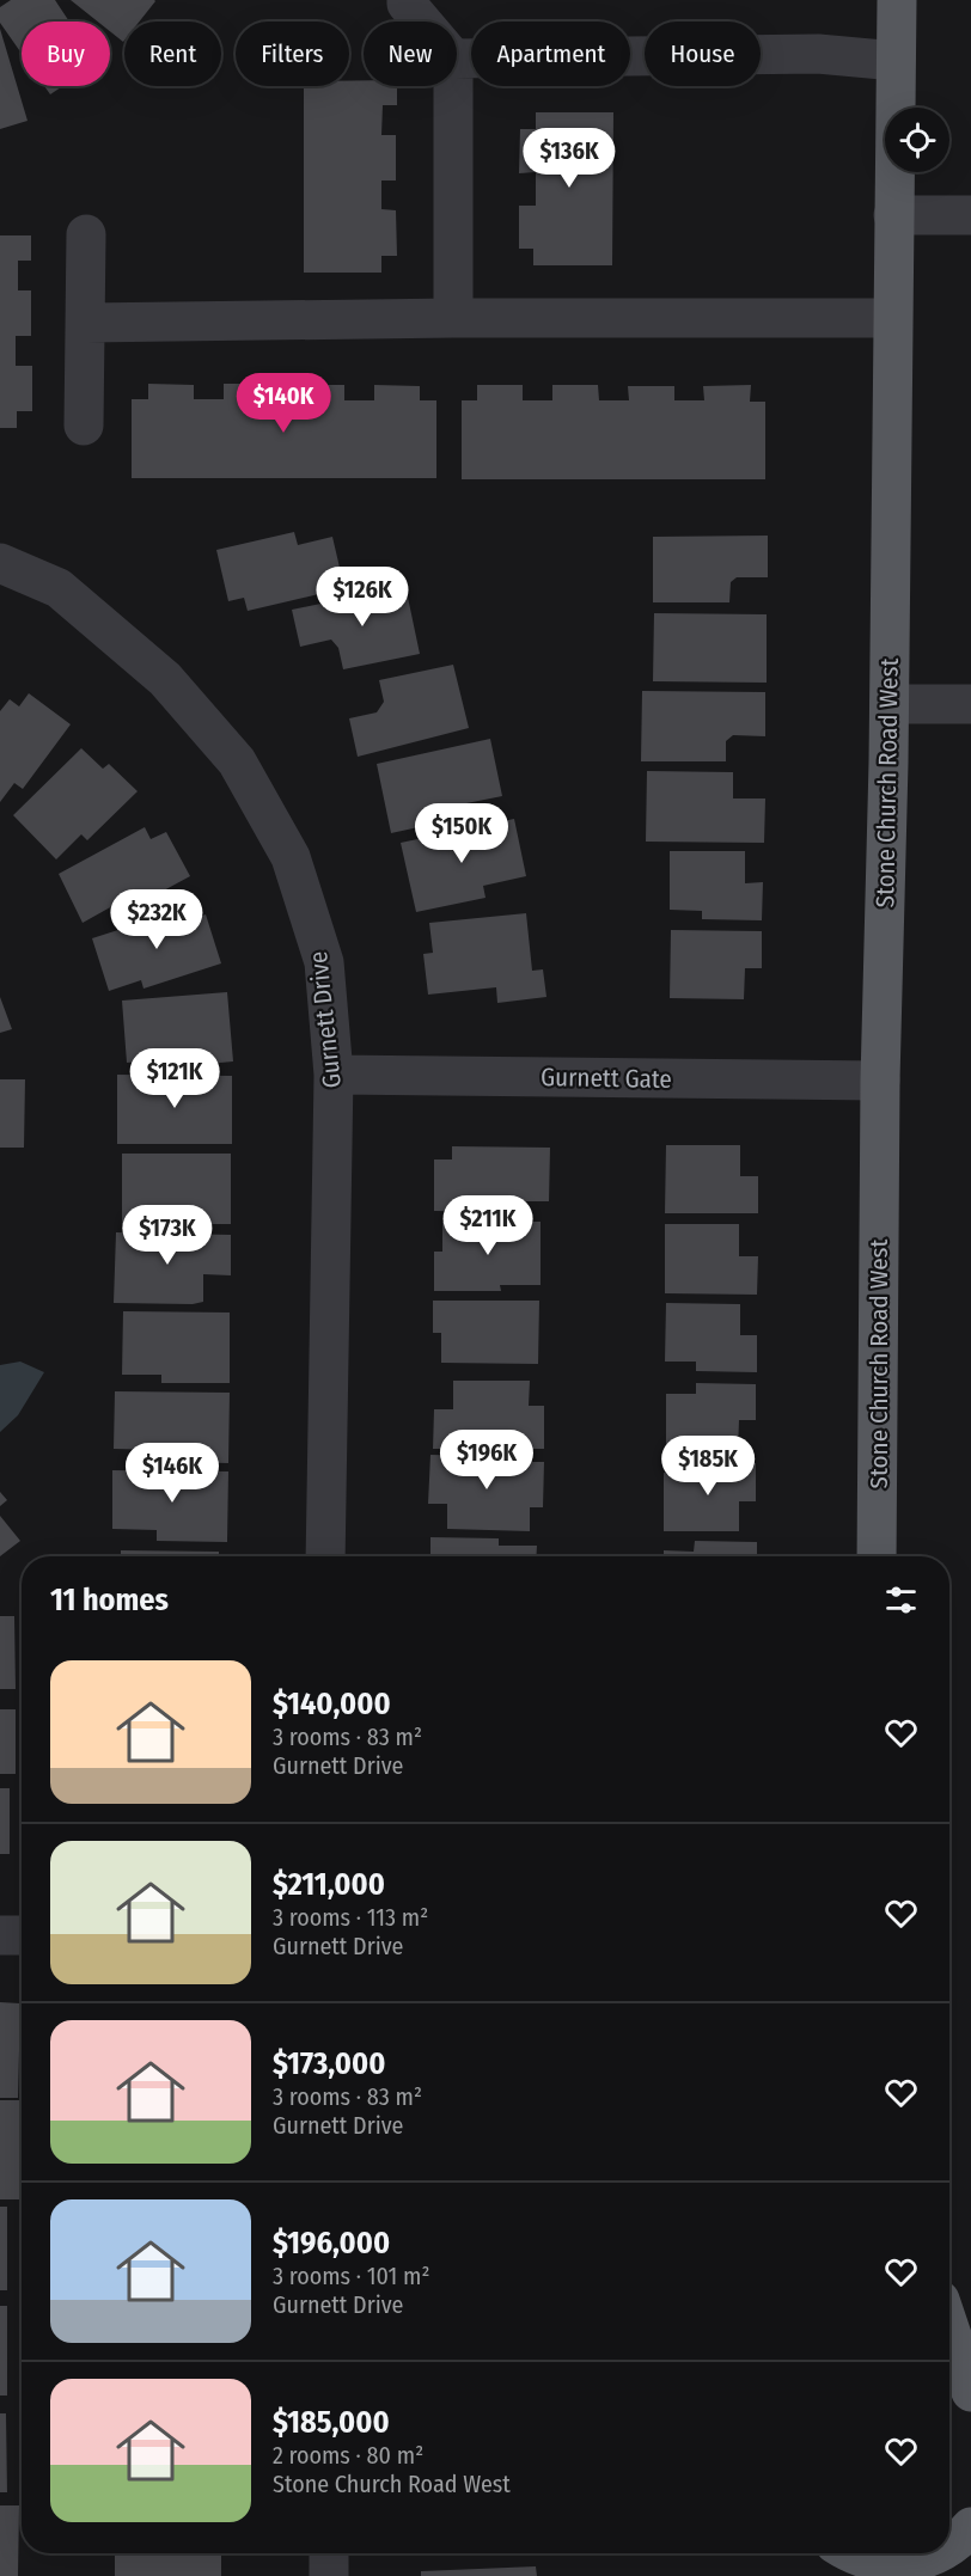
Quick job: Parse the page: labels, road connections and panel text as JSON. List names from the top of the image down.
{
  "streets": {
    "main road": ["Stone Church Road West"],
    "street": ["Gurnett Drive", "Gurnett Gate"]
  },
  "crossings": [
    ["Stone Church Road West", "Gurnett Gate"],
    ["Gurnett Drive", "Gurnett Gate"]
  ],
  "page": {
    "chip": [
      "Buy",
      "Rent",
      "Filters",
      "New",
      "Apartment",
      "House"
    ],
    "price": [
      "$136K",
      "$140K",
      "$126K",
      "$150K",
      "$232K",
      "$121K",
      "$211K",
      "$173K",
      "$196K",
      "$185K",
      "$146K"
    ],
    "heading": "11 homes",
    "list": [
      {
        "name": "$140,000",
        "note": "3 rooms · 83 m² · Gurnett Drive"
      },
      {
        "name": "$211,000",
        "note": "3 rooms · 113 m² · Gurnett Drive"
      },
      {
        "name": "$173,000",
        "note": "3 rooms · 83 m² · Gurnett Drive"
      },
      {
        "name": "$196,000",
        "note": "3 rooms · 101 m² · Gurnett Drive"
      },
      {
        "name": "$185,000",
        "note": "2 rooms · 80 m² · Stone Church Road West"
      }
    ]
  }
}
